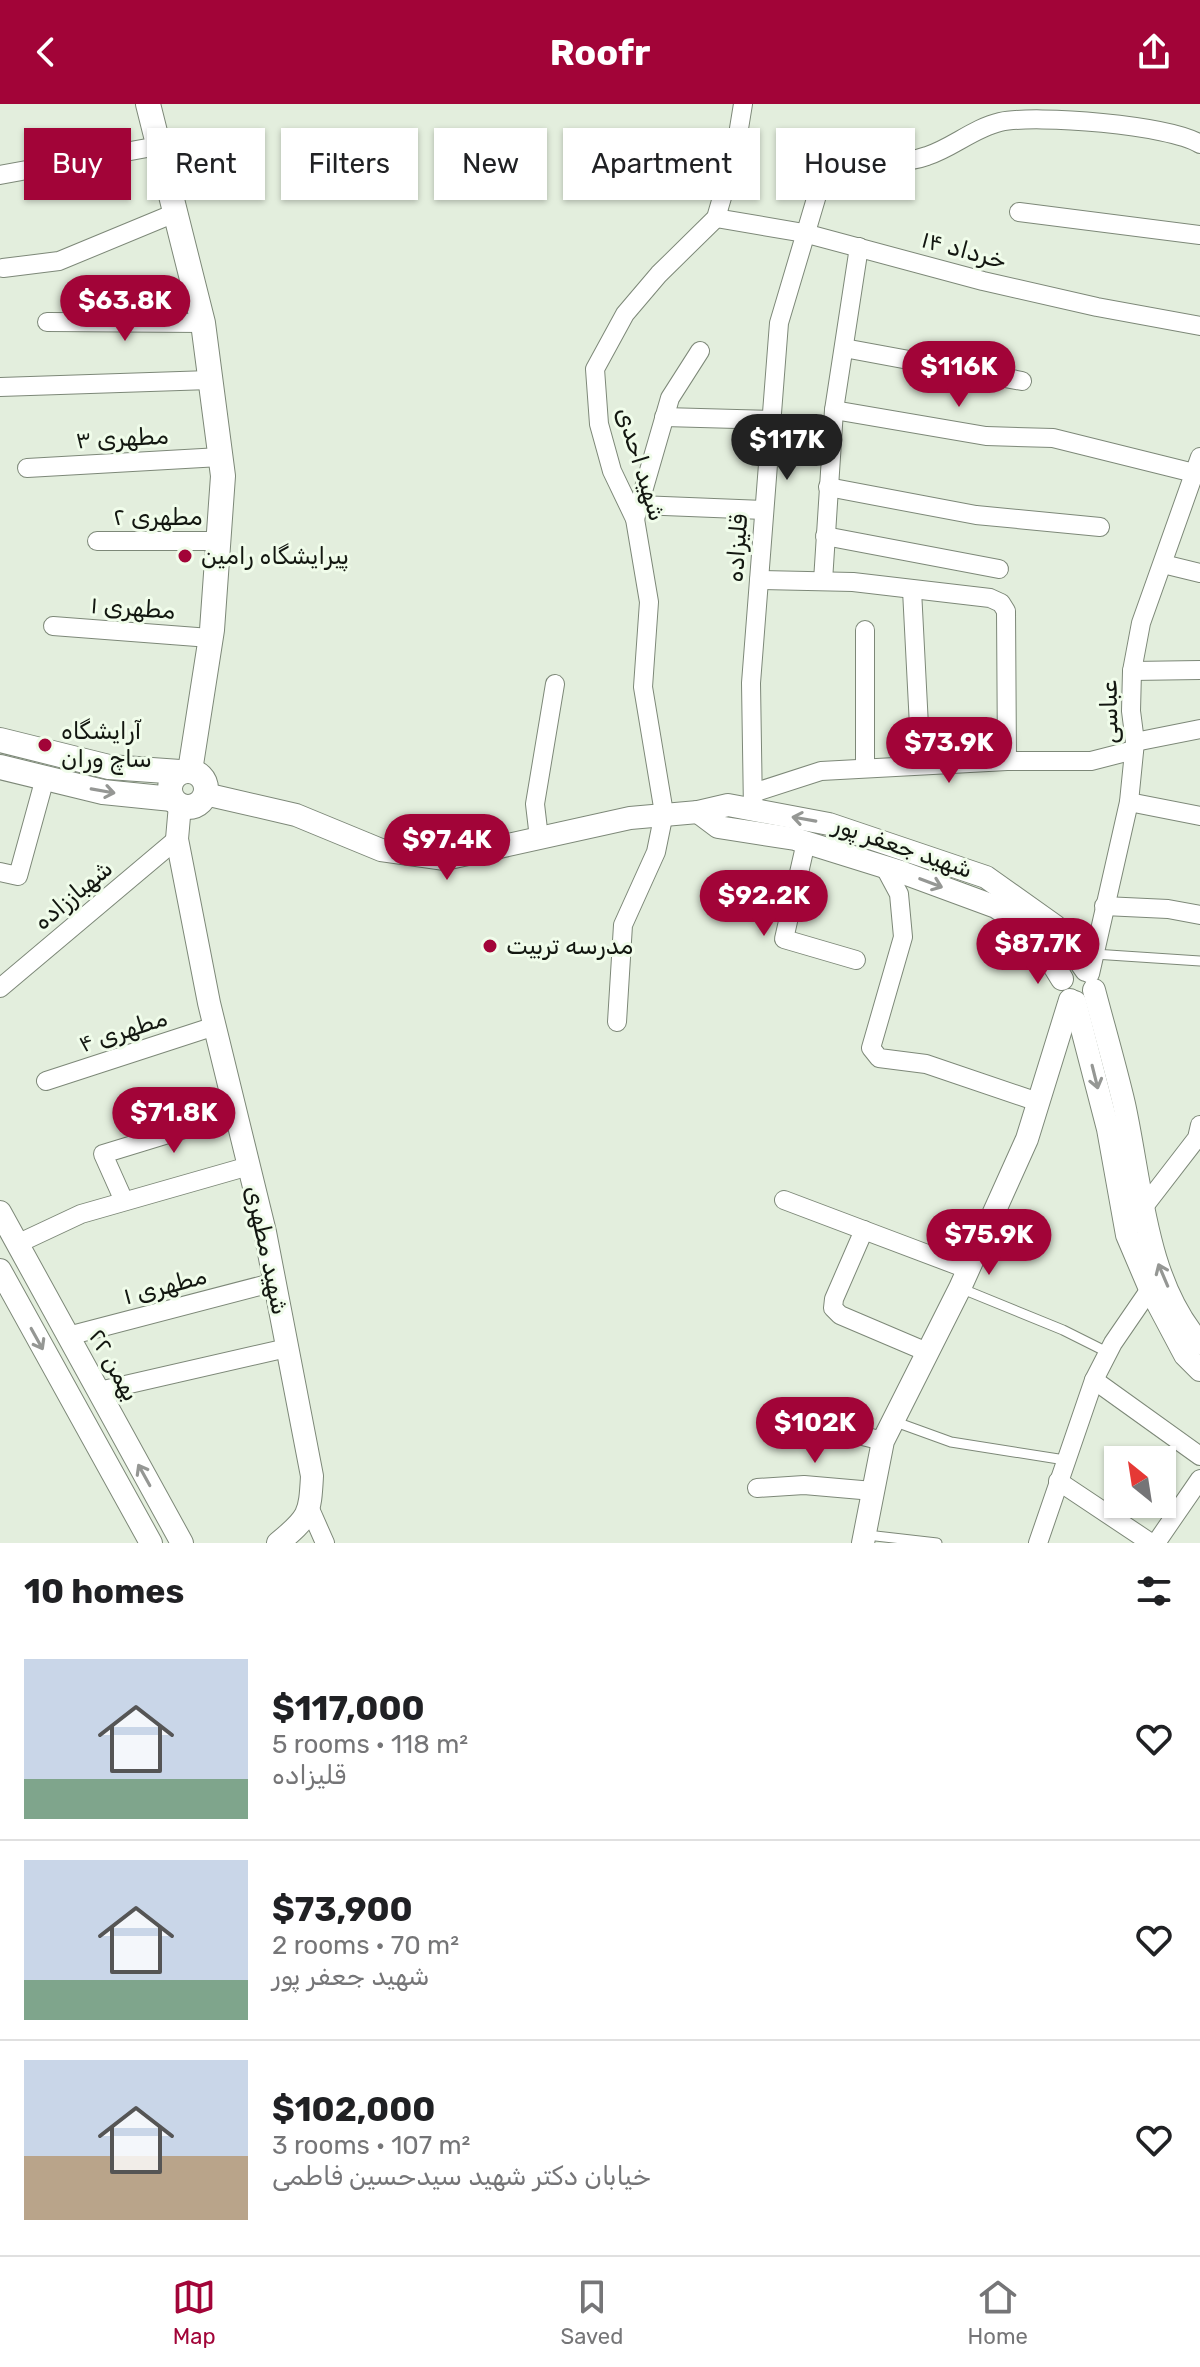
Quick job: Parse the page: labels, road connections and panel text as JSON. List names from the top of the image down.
{
  "streets": {
    "street": [
      "۱۴ خرداد",
      "مطهری ۳",
      "شهید احدی",
      "مطهری ۲",
      "قلیزاده",
      "مطهری ۱",
      "عباسی",
      "شهید جعفر پور",
      "شهباززاده",
      "مطهری ۴",
      "شهید مطهری",
      "۲۲ بهمن"
    ]
  },
  "crossings": [
    ["۱۴ خرداد", "شهید احدی"],
    ["۱۴ خرداد", "قلیزاده"],
    ["شهید احدی", "شهید جعفر پور"],
    ["قلیزاده", "شهید جعفر پور"],
    ["مطهری ۱", "شهید مطهری"],
    ["مطهری ۱", "۲۲ بهمن"],
    ["عباسی", "شهید جعفر پور"],
    ["شهید جعفر پور", "شهید مطهری"],
    ["شهباززاده", "شهید مطهری"],
    ["مطهری ۴", "شهید مطهری"]
  ],
  "places": ["پیرایشگاه ‌رامین", "آرایشگاه ساچ وران", "مدرسه تربیت"],
  "north": "top left",
  "page": {
    "header": "Roofr",
    "chip": [
      "Buy",
      "Rent",
      "Filters",
      "New",
      "Apartment",
      "House"
    ],
    "price": [
      "$63.8K",
      "$116K",
      "$117K",
      "$73.9K",
      "$97.4K",
      "$92.2K",
      "$87.7K",
      "$71.8K",
      "$75.9K",
      "$102K"
    ],
    "heading": "10 homes",
    "list": [
      {
        "name": "$117,000",
        "note": "5 rooms · 118 m² · قلیزاده"
      },
      {
        "name": "$73,900",
        "note": "2 rooms · 70 m² · شهید جعفر پور"
      },
      {
        "name": "$102,000",
        "note": "3 rooms · 107 m² · خیابان دکتر شهید سیدحسین فاطمی"
      }
    ],
    "tabs": ["Map", "Saved", "Home"]
  }
}
